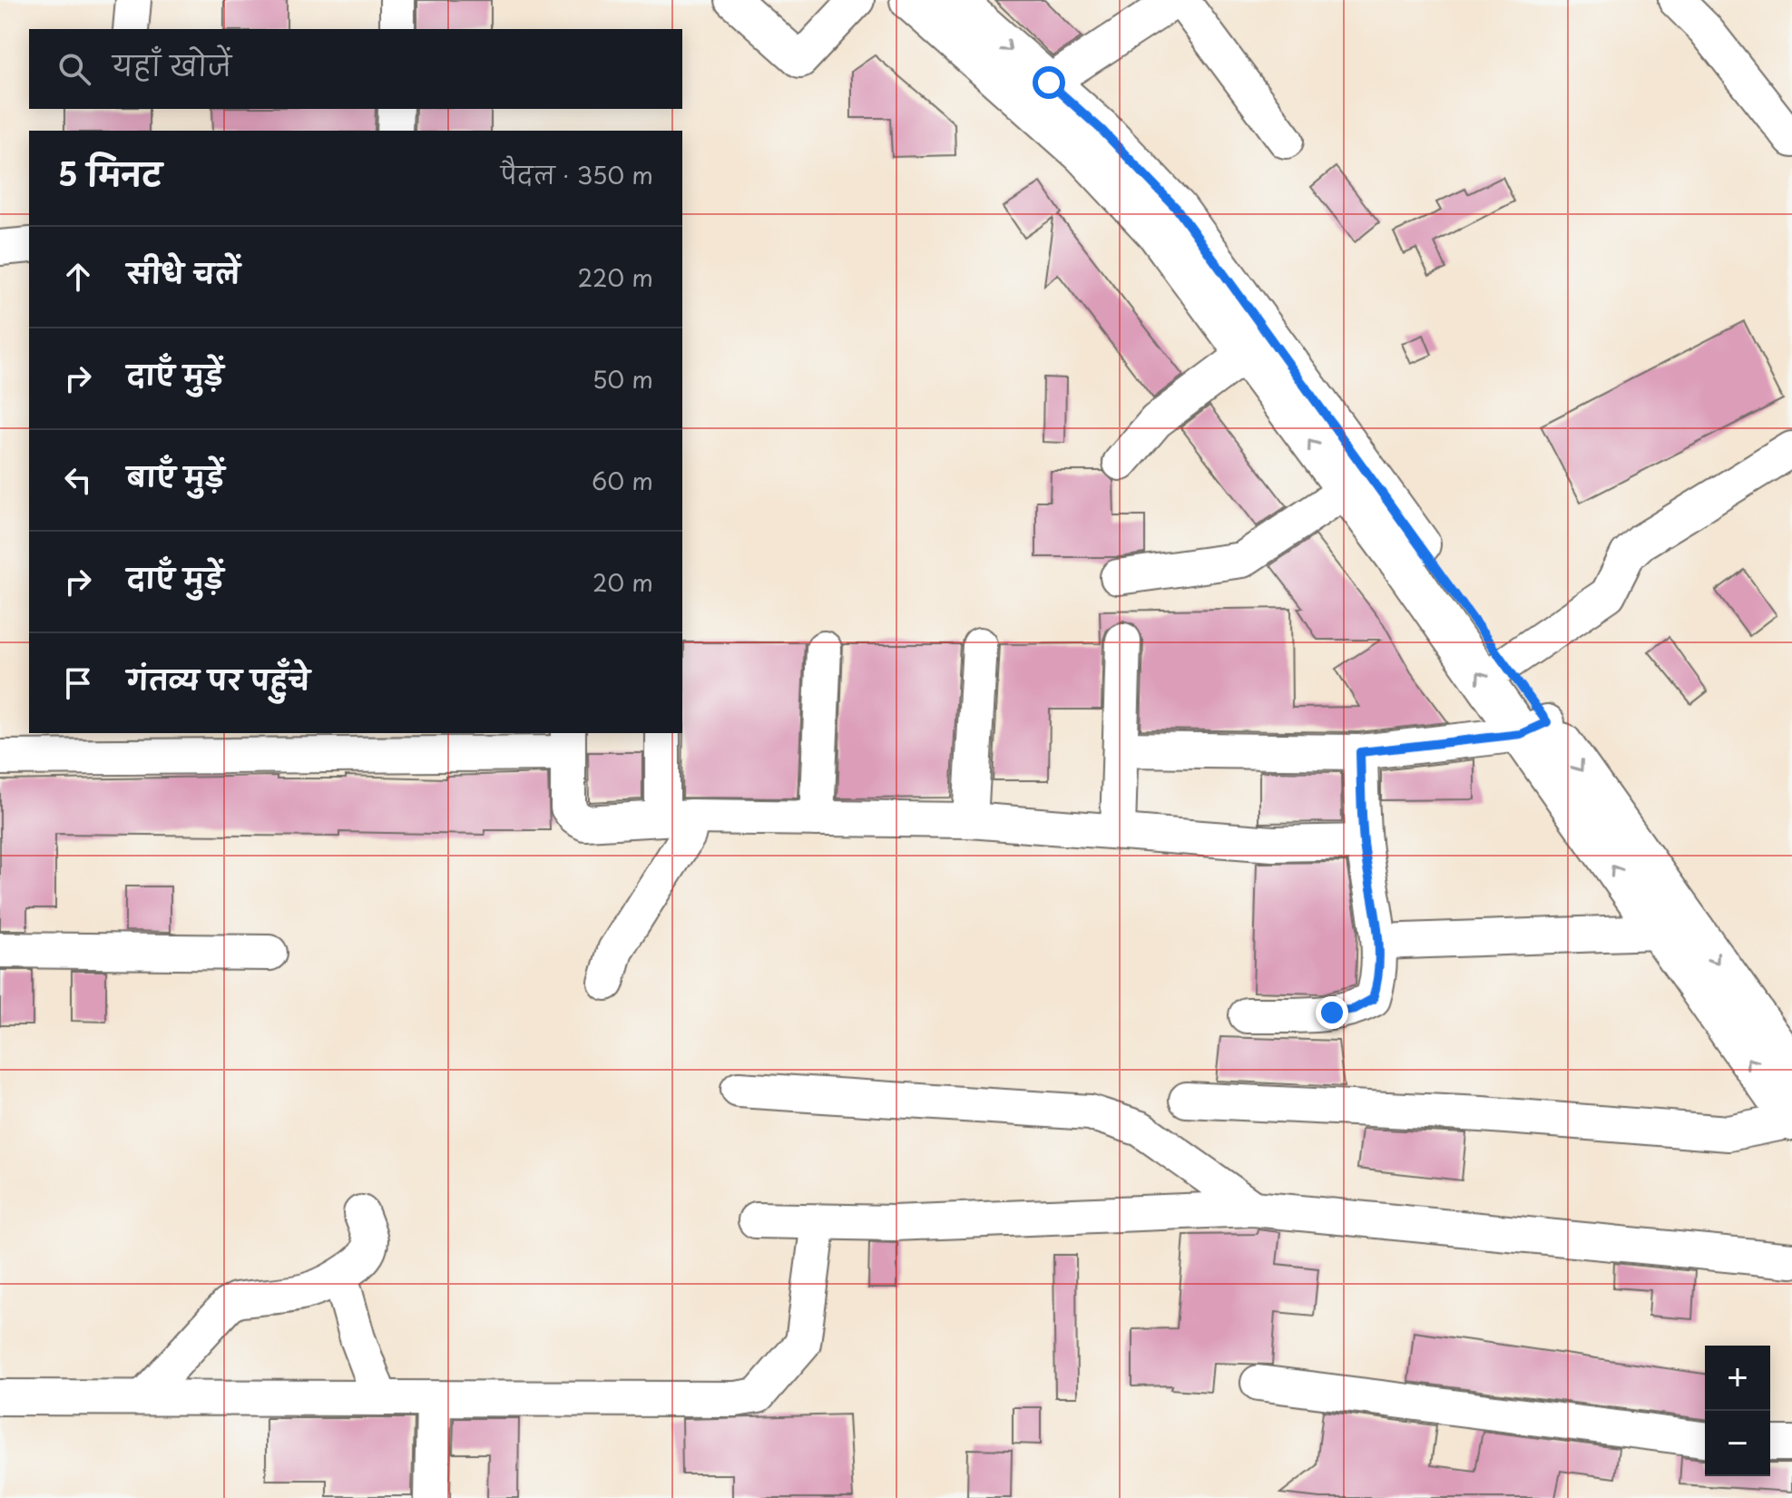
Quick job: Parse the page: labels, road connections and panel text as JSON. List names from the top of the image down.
{
  "page": {
    "search": "यहाँ खोजें",
    "heading": ["5 मिनट", "पैदल · 350 m"],
    "list": [
      ["सीधे चलें", "220 m"],
      ["दाएँ मुड़ें", "50 m"],
      ["बाएँ मुड़ें", "60 m"],
      ["दाएँ मुड़ें", "20 m"],
      "गंतव्य पर पहुँचे"
    ],
    "map_buttons": ["+", "−"]
  }
}
